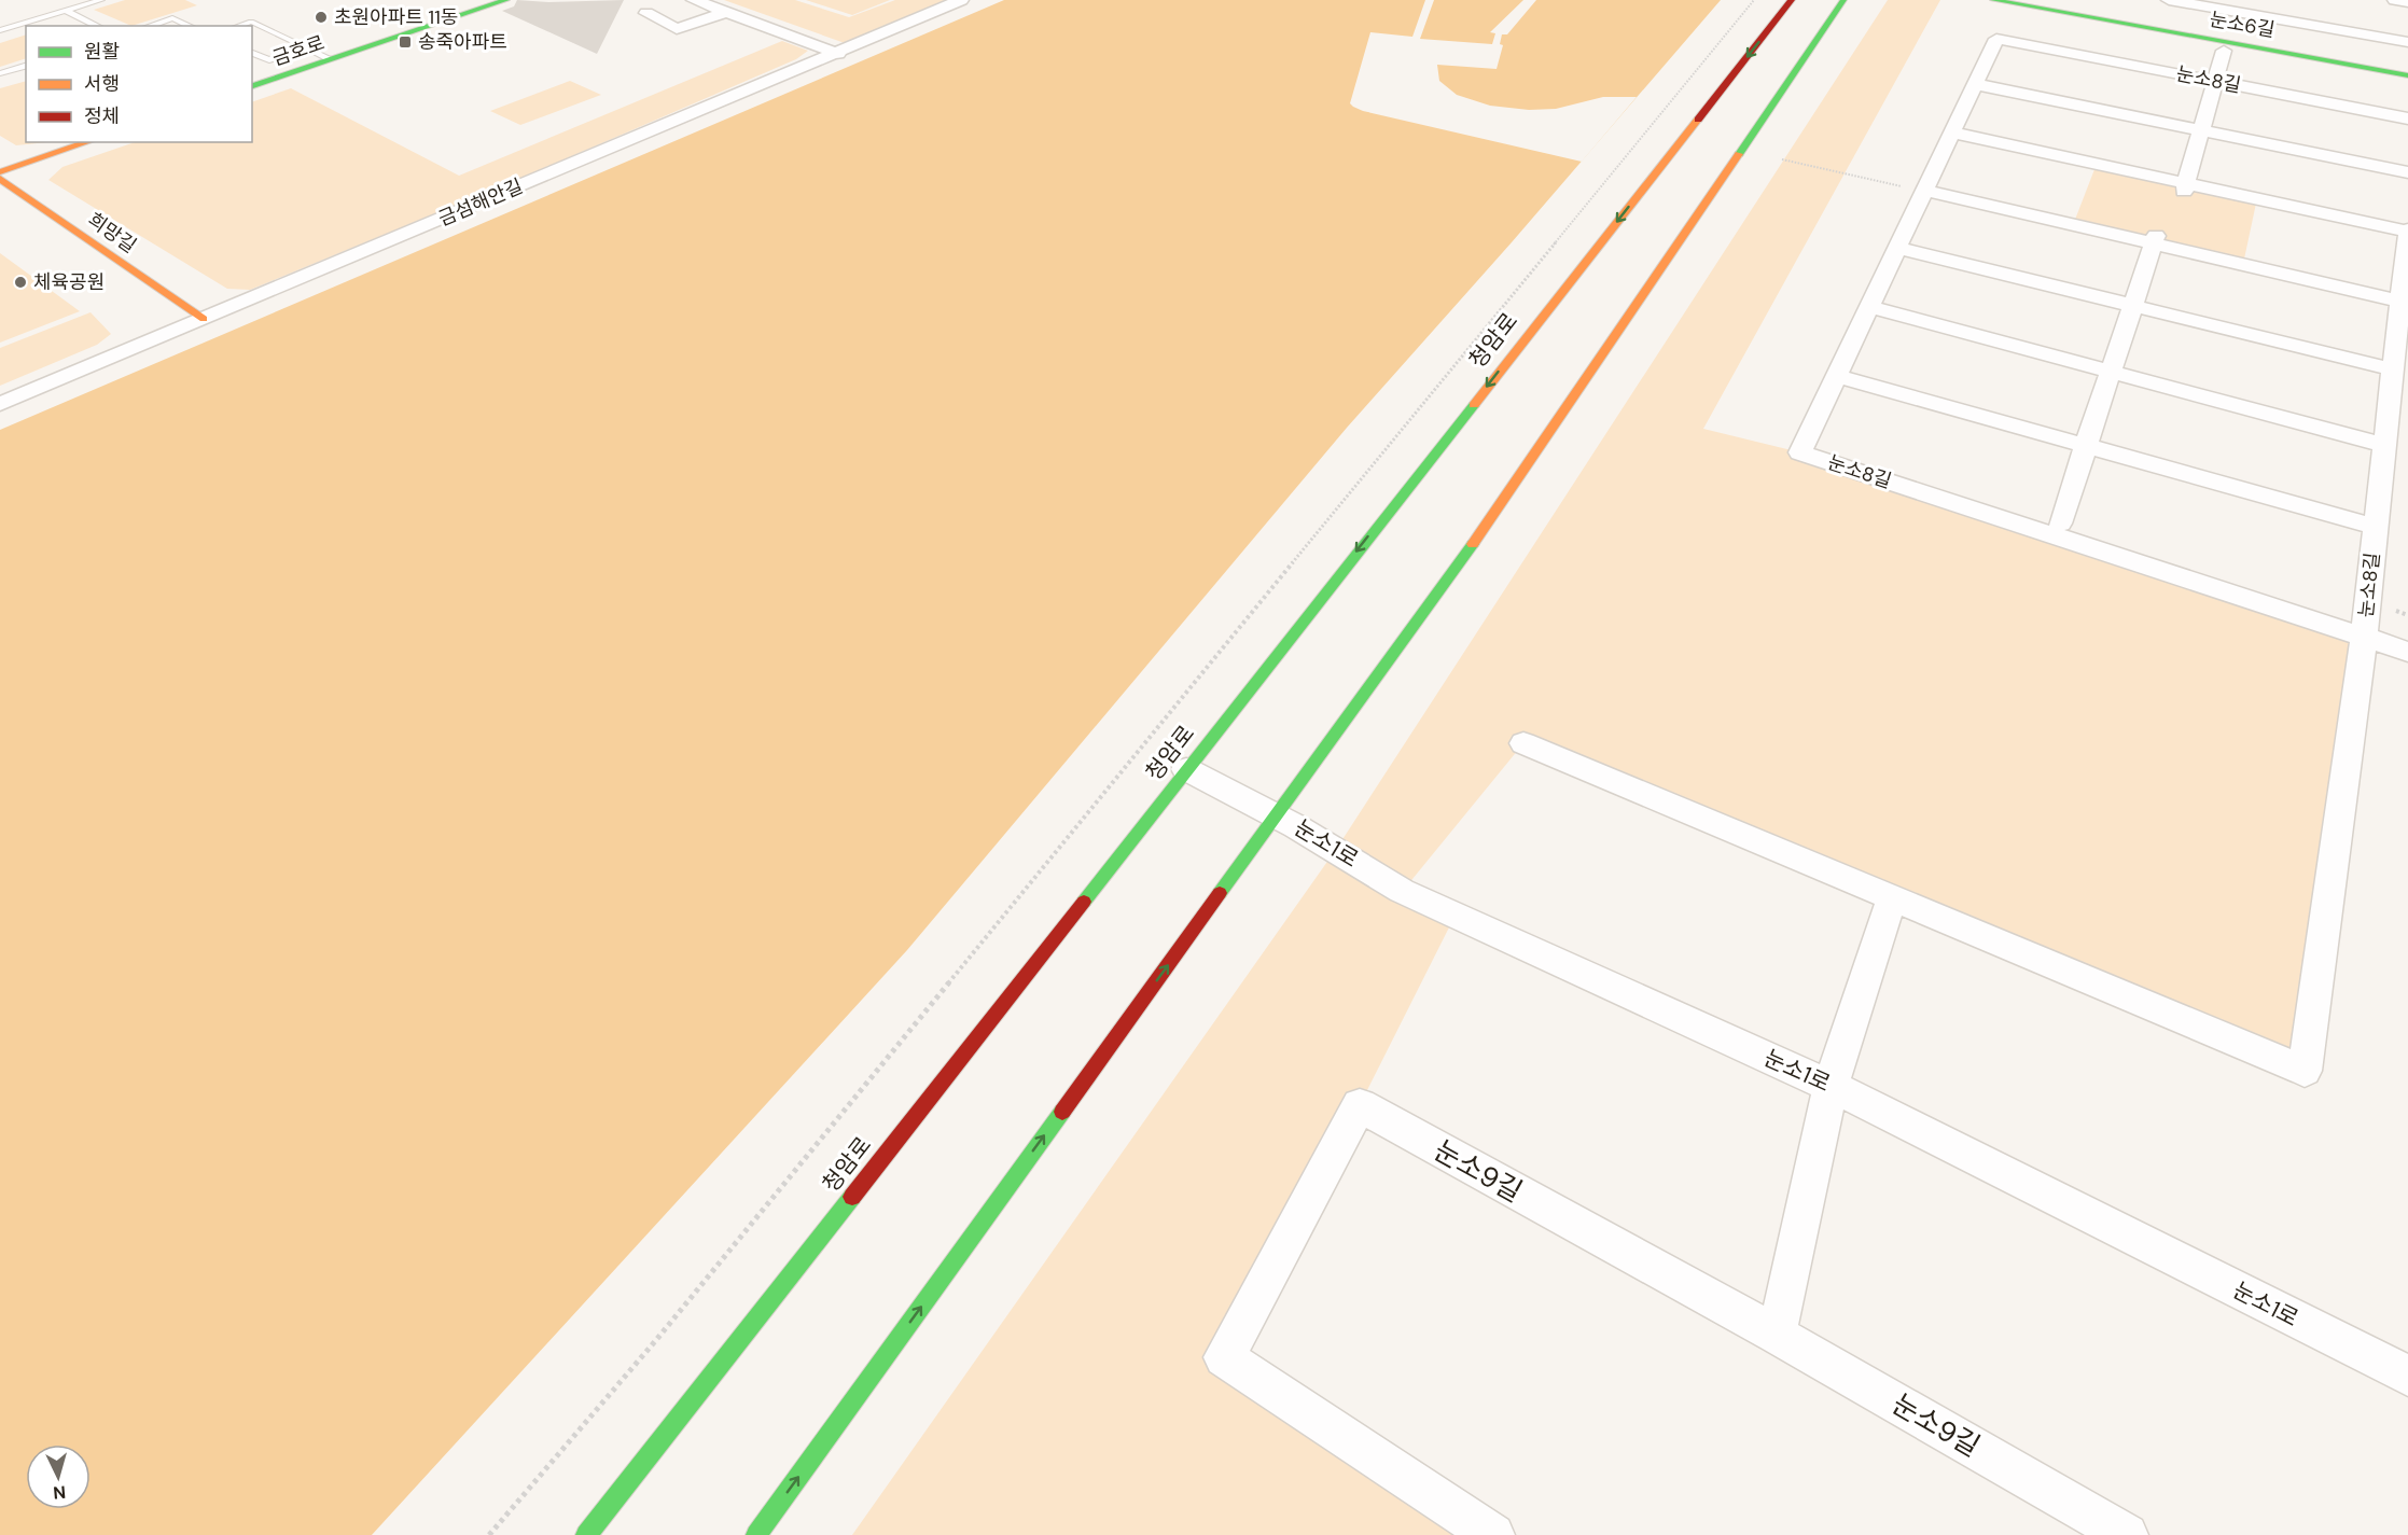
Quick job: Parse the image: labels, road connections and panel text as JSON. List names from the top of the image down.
{
  "streets": {
    "main road": [
      "눈소6길",
      "금호로",
      "희망길",
      "청암로"
    ],
    "street": [
      "눈소8길",
      "금섬해안길",
      "눈소1로",
      "눈소9길"
    ]
  },
  "crossings": [
    ["금섬해안길", "희망길"],
    ["청암로", "눈소1로"]
  ],
  "places": {
    "other": ["초원아파트 11동", "체육공원"],
    "transit": ["송죽아파트"]
  },
  "legend": ["원활", "서행", "정체"],
  "north": "bottom"
}
